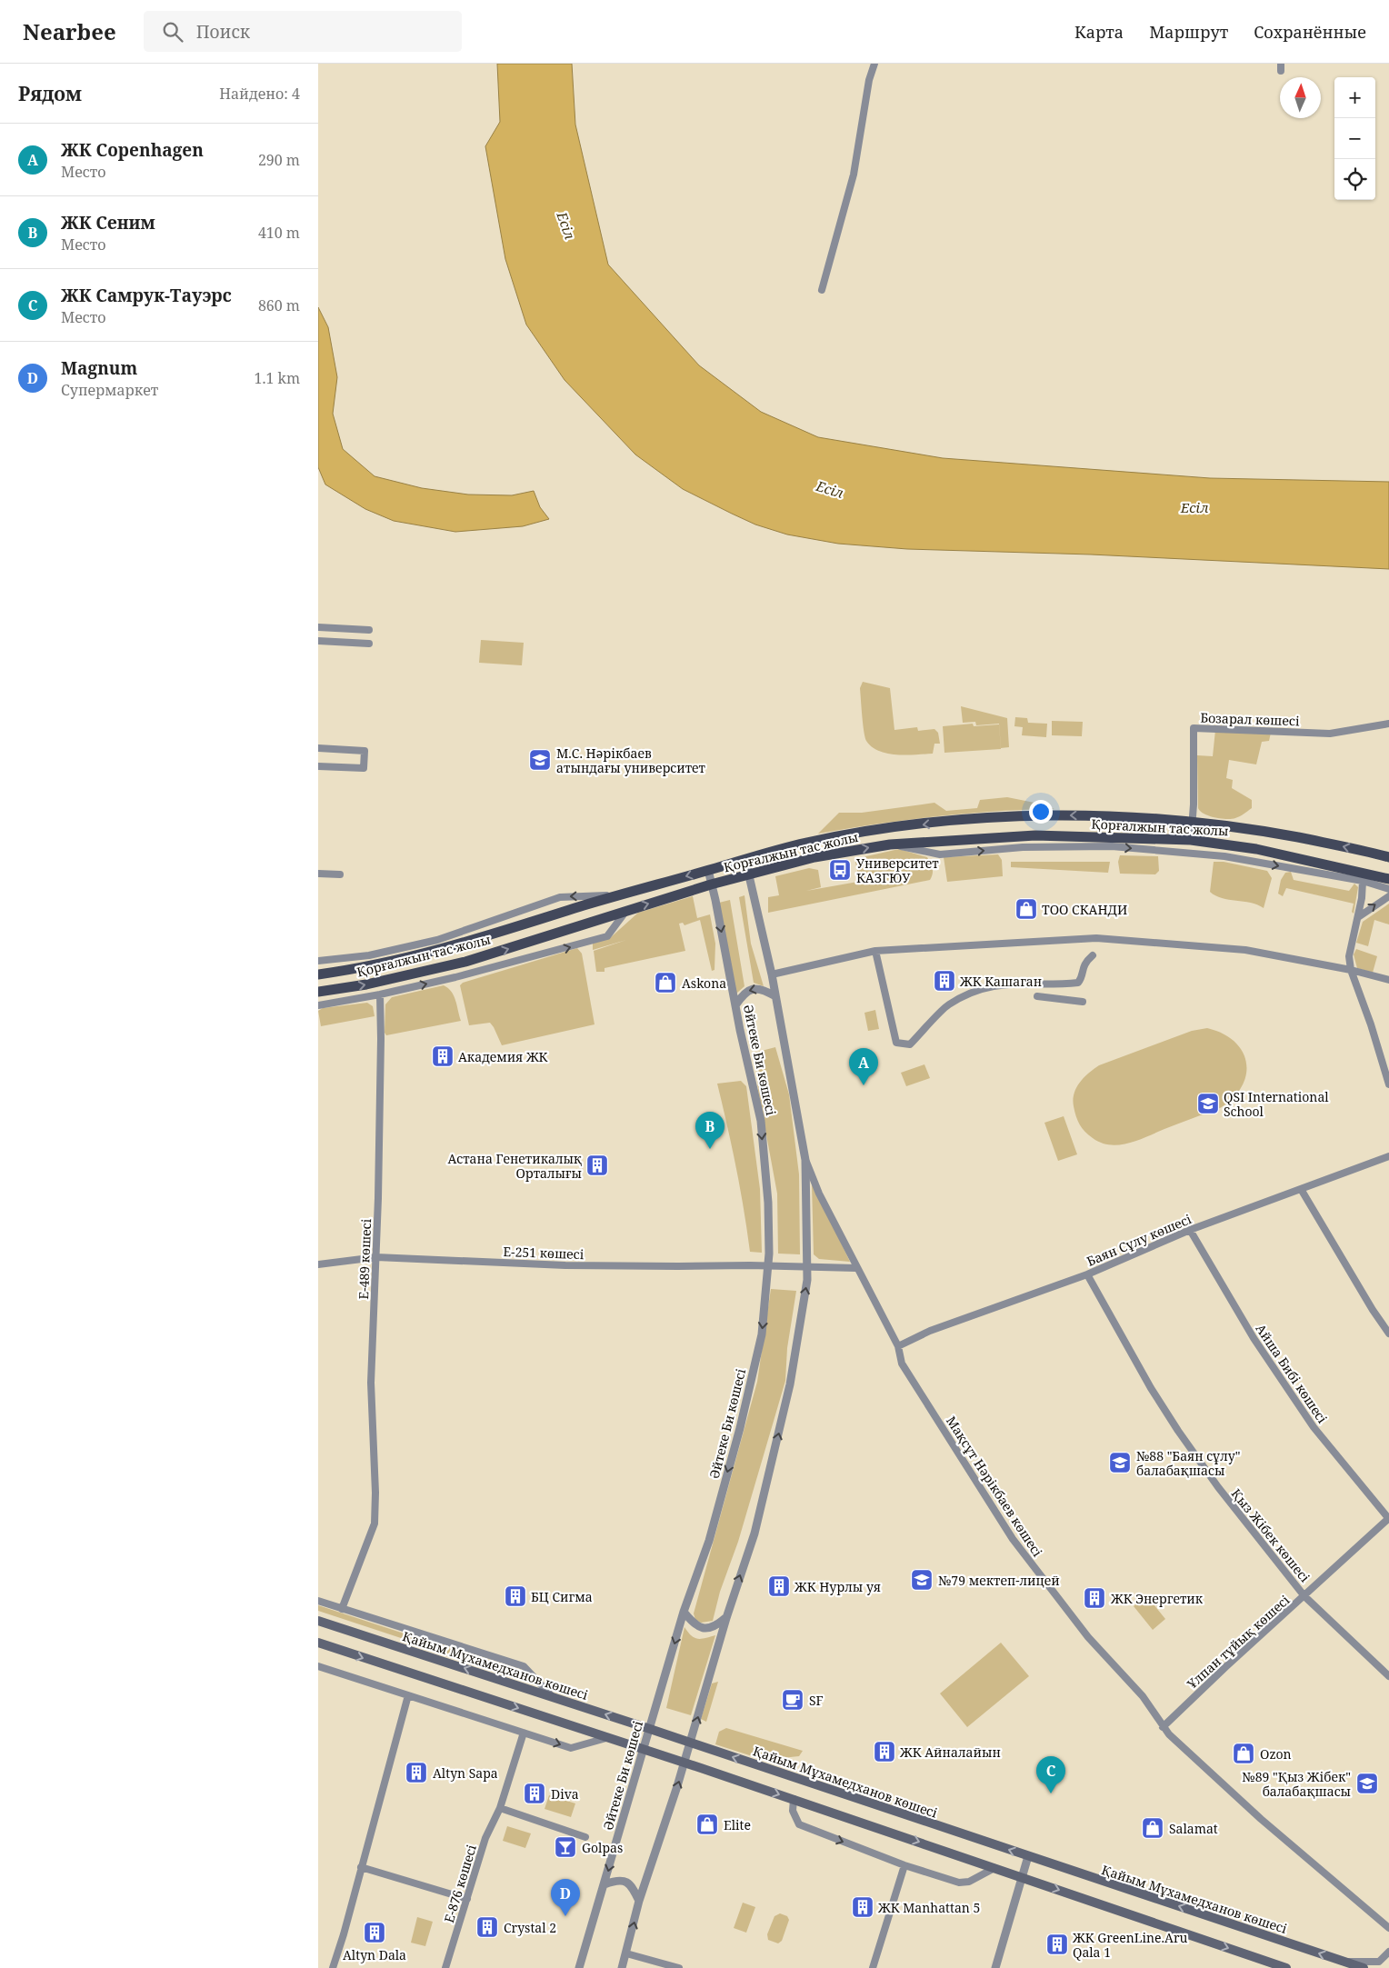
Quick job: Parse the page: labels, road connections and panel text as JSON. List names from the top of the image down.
{
  "streets": {
    "main road": ["Қорғалжын тас жолы", "Қайым Мұхамедханов көшесі"],
    "street": [
      "Бозарал көшесі",
      "Әйтеке Би көшесі",
      "Баян Сұлу көшесі",
      "Е-251 көшесі",
      "Е-489 көшесі",
      "Айша Бибі көшесі",
      "Мақсұт Нәрікбаев көшесі",
      "Қыз Жібек көшесі",
      "Ұлпан тұйық көшесі",
      "Е-876 көшесі"
    ]
  },
  "crossings": [
    ["Бозарал көшесі", "Қорғалжын тас жолы"],
    ["Қорғалжын тас жолы", "Әйтеке Би көшесі"],
    ["Әйтеке Би көшесі", "Е-251 көшесі"],
    ["Әйтеке Би көшесі", "Мақсұт Нәрікбаев көшесі"],
    ["Әйтеке Би көшесі", "Қайым Мұхамедханов көшесі"],
    ["Баян Сұлу көшесі", "Айша Бибі көшесі"],
    ["Баян Сұлу көшесі", "Мақсұт Нәрікбаев көшесі"],
    ["Баян Сұлу көшесі", "Қыз Жібек көшесі"],
    ["Е-251 көшесі", "Е-489 көшесі"],
    ["Е-251 көшесі", "Мақсұт Нәрікбаев көшесі"],
    ["Айша Бибі көшесі", "Ұлпан тұйық көшесі"],
    ["Мақсұт Нәрікбаев көшесі", "Ұлпан тұйық көшесі"],
    ["Қыз Жібек көшесі", "Ұлпан тұйық көшесі"]
  ],
  "water": ["Есіл"],
  "places": {
    "school or university": [
      "М.С. Нәрікбаев атындағы университет",
      "QSI International School",
      "№88 \"Баян сұлу\" балабақшасы",
      "№79 мектеп-лицей",
      "№89 \"Қыз Жібек\" балабақшасы"
    ],
    "bus stop": ["Университет КАЗГЮУ"],
    "shop": [
      "ТОО СКАНДИ",
      "Askona",
      "Ozon",
      "Elite",
      "Salamat"
    ],
    "building": [
      "ЖК Кашаган",
      "Академия ЖК",
      "Астана Генетикалық Орталығы",
      "ЖК Нурлы уя",
      "БЦ Сигма",
      "ЖК Энергетик",
      "ЖК Айналайын",
      "Altyn Sapa",
      "Diva",
      "ЖК Manhattan 5",
      "Crystal 2",
      "Altyn Dala",
      "ЖК GreenLine.Aru Qala 1"
    ],
    "cafe": ["SF"],
    "bar": ["Golpas"]
  },
  "north": "top",
  "page": {
    "header": "Nearbee",
    "search": "Поиск",
    "nav": ["Карта", "Маршрут", "Сохранённые"],
    "heading": ["Рядом", "Найдено: 4"],
    "map_buttons": ["+", "−"],
    "list": [
      {
        "mark": "A",
        "name": "ЖК Copenhagen",
        "note": "Место",
        "value": "290 m"
      },
      {
        "mark": "B",
        "name": "ЖК Сеним",
        "note": "Место",
        "value": "410 m"
      },
      {
        "mark": "C",
        "name": "ЖК Самрук-Тауэрс",
        "note": "Место",
        "value": "860 m"
      },
      {
        "mark": "D",
        "name": "Magnum",
        "note": "Супермаркет",
        "value": "1.1 km"
      }
    ],
    "pins": [
      "A",
      "B",
      "C",
      "D"
    ]
  }
}
